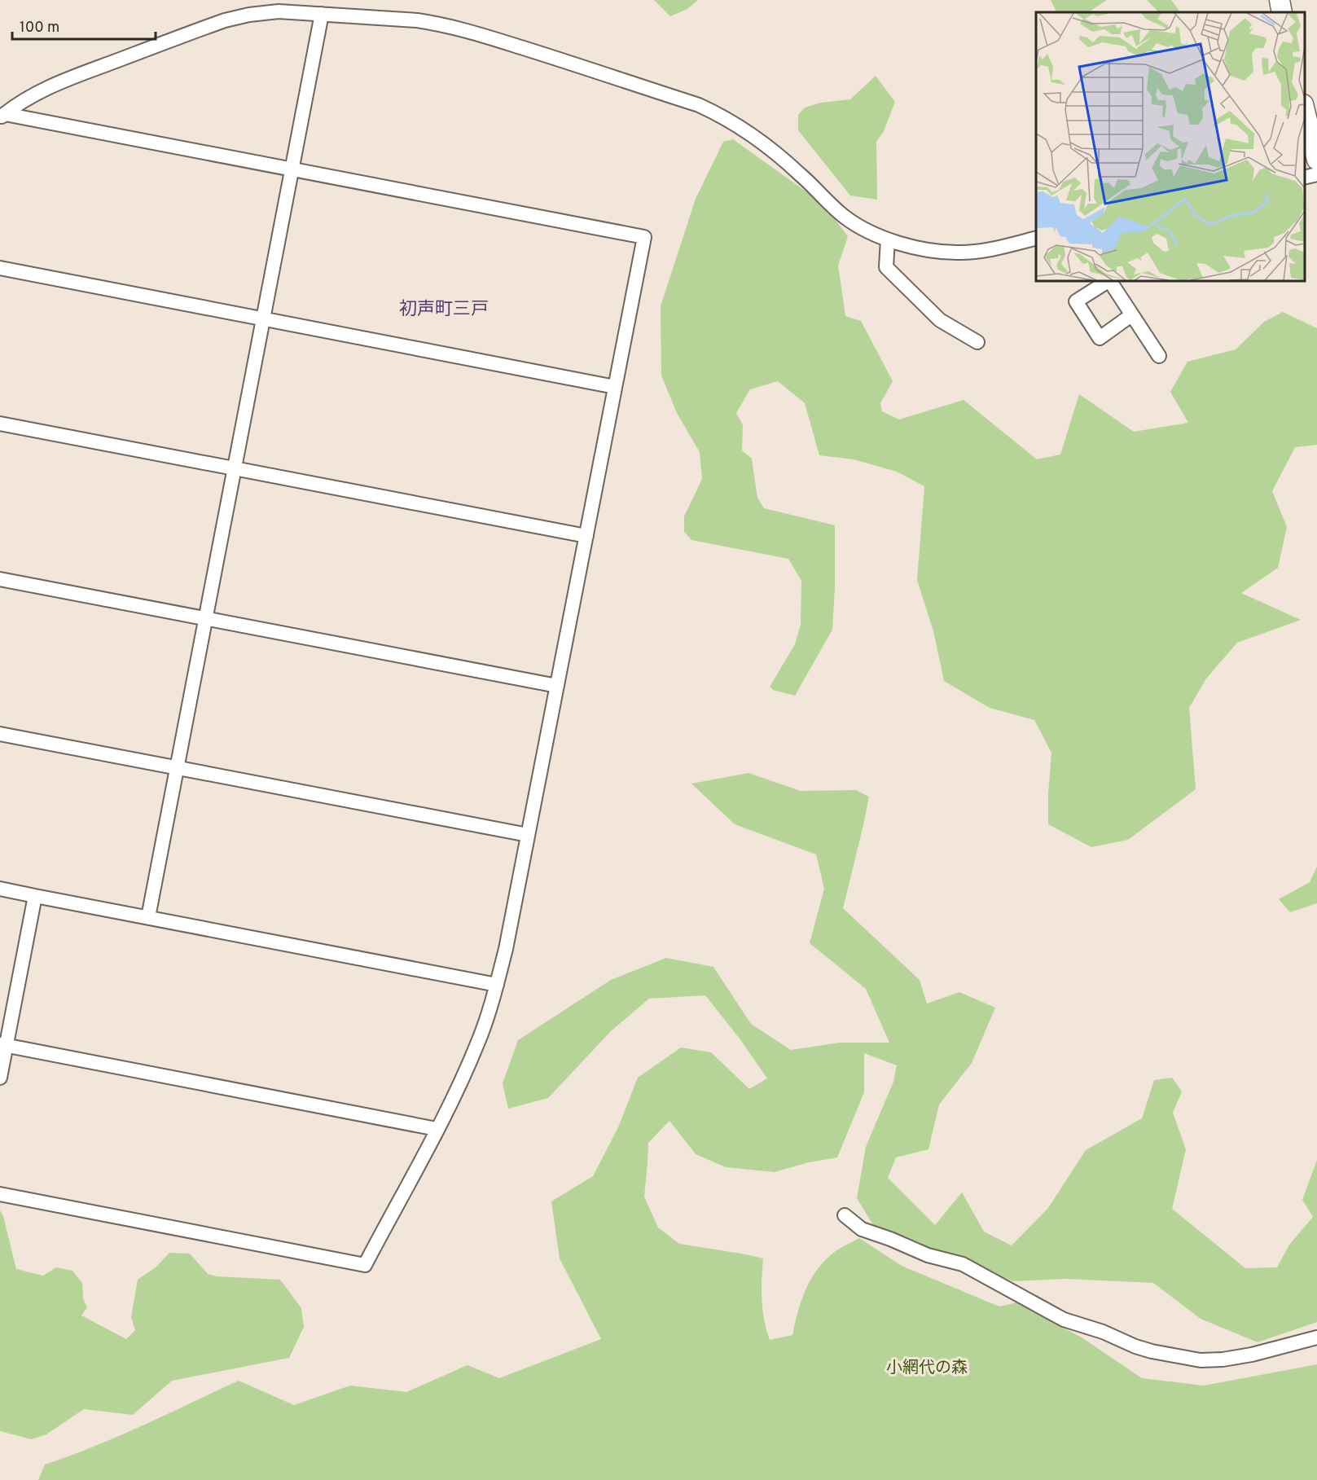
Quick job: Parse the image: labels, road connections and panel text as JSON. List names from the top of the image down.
{
  "districts": ["初声町三戸"],
  "parks": ["小網代の森"],
  "scale_bar": "100 m"
}
